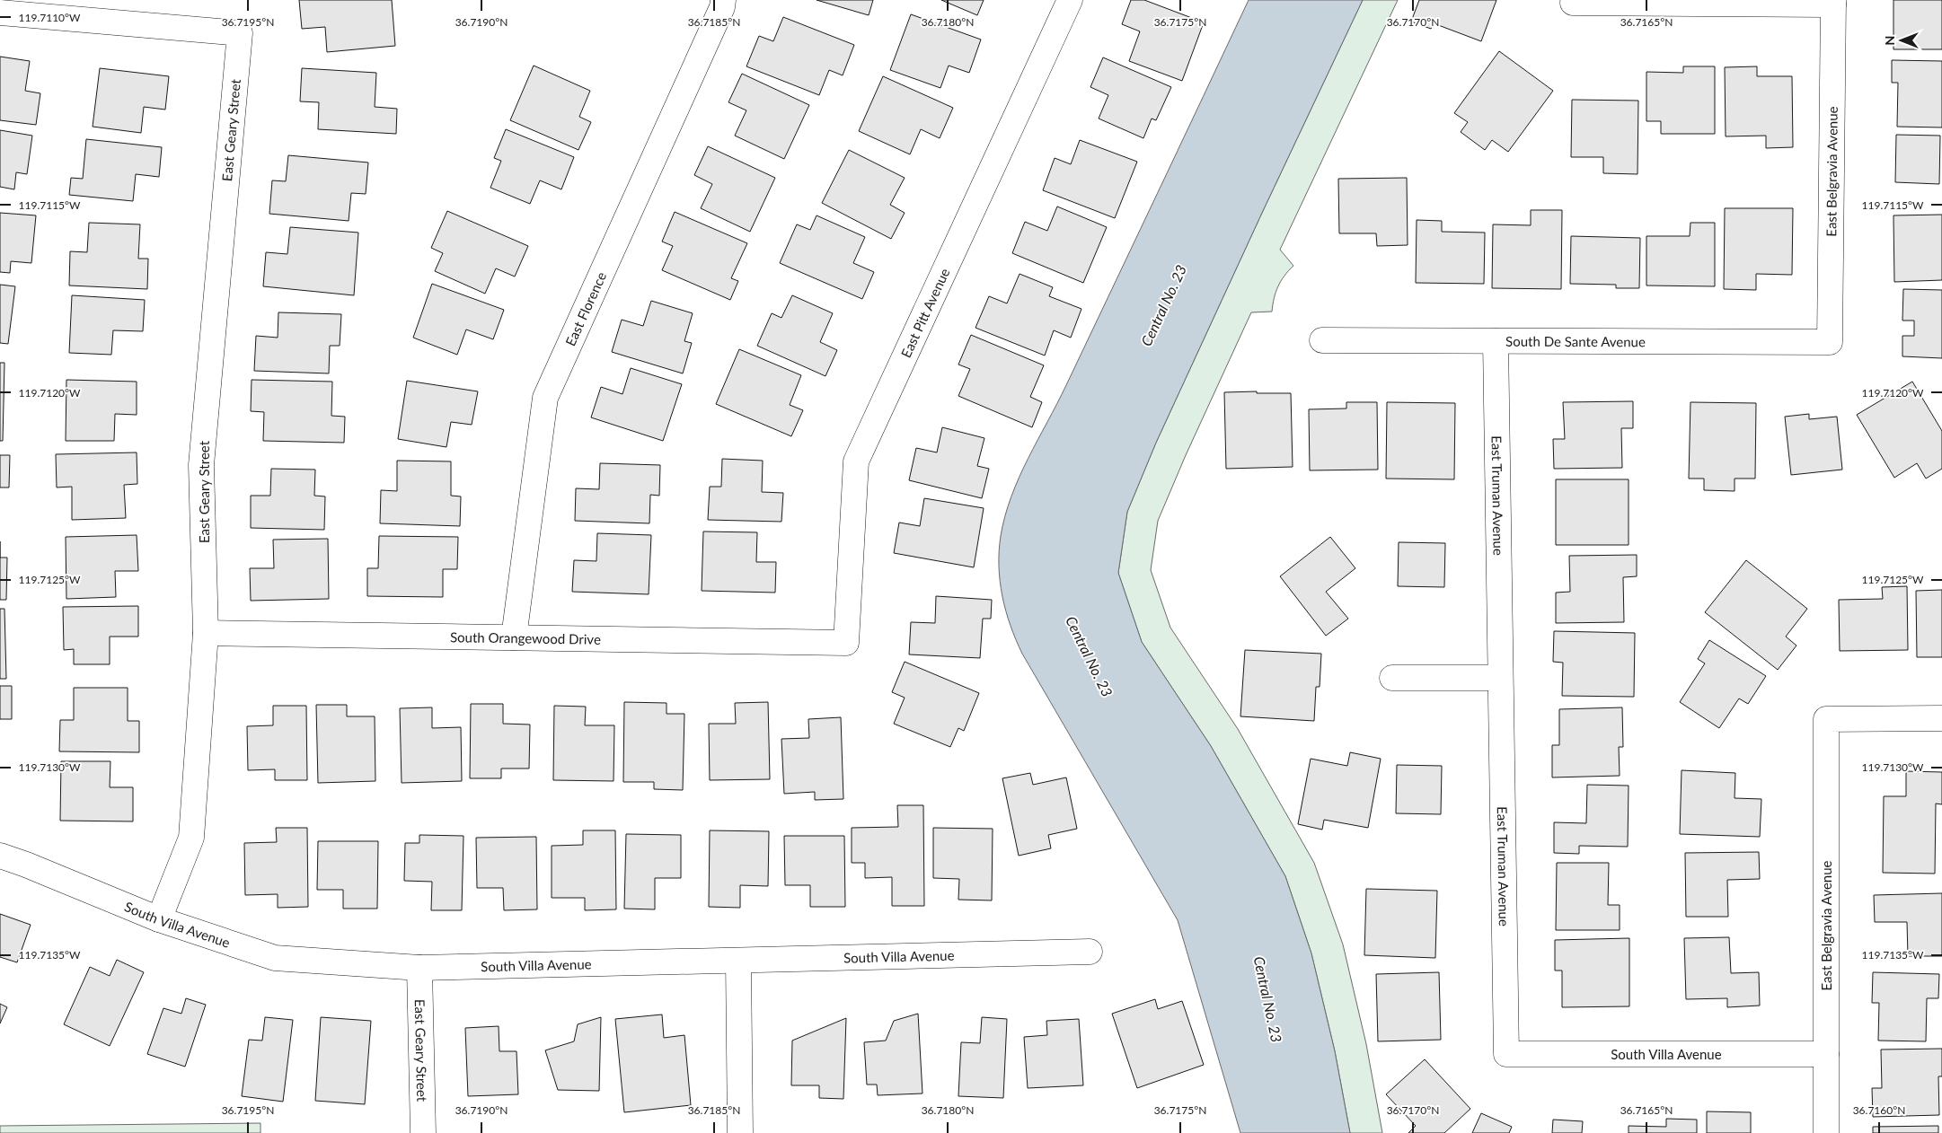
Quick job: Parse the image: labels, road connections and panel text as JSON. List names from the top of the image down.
{
  "streets": {
    "street": [
      "East Geary Street",
      "East Belgravia Avenue",
      "East Florence",
      "East Pitt Avenue",
      "South De Sante Avenue",
      "East Truman Avenue",
      "South Orangewood Drive",
      "South Villa Avenue"
    ]
  },
  "crossings": [
    ["East Geary Street", "South Orangewood Drive"],
    ["East Geary Street", "South Villa Avenue"],
    ["East Belgravia Avenue", "South De Sante Avenue"],
    ["East Belgravia Avenue", "South Villa Avenue"],
    ["East Florence", "South Orangewood Drive"],
    ["East Pitt Avenue", "South Orangewood Drive"],
    ["South De Sante Avenue", "East Truman Avenue"],
    ["East Truman Avenue", "South Villa Avenue"]
  ],
  "water": ["Central No. 23"],
  "north": "left",
  "coordinates": [
    "119.7110°W",
    "36.7195°N",
    "36.7190°N",
    "36.7185°N",
    "36.7180°N",
    "36.7175°N",
    "36.7170°N",
    "36.7165°N",
    "119.7115°W",
    "119.7120°W",
    "119.7125°W",
    "119.7130°W",
    "119.7135°W",
    "36.7160°N"
  ]
}
